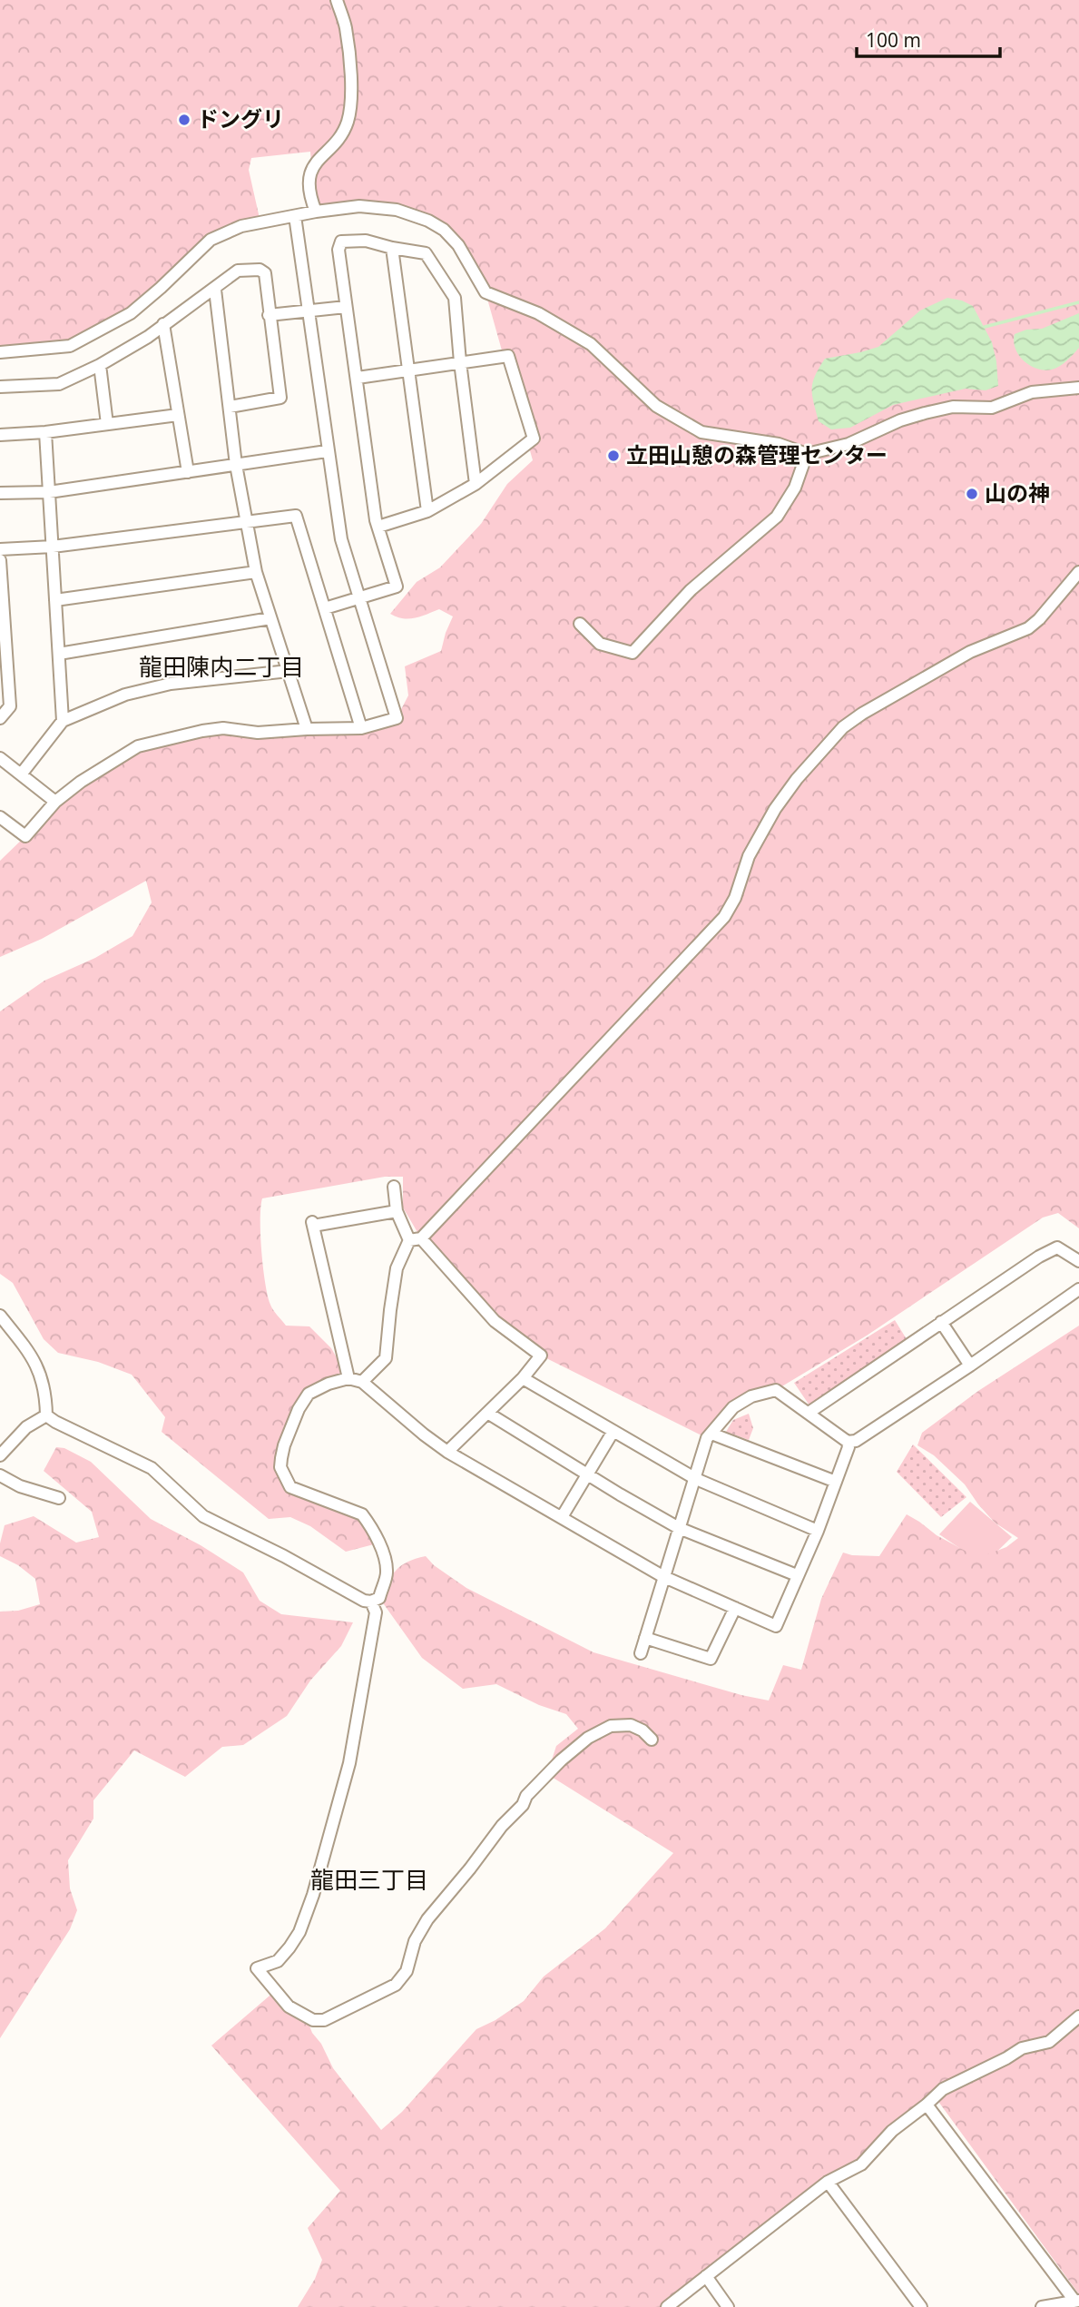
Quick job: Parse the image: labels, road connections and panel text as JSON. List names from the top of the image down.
{
  "districts": ["龍田陳内二丁目", "龍田三丁目"],
  "places": ["ドングリ", "立田山憩の森管理センター", "山の神"],
  "scale_bar": "100 m"
}
